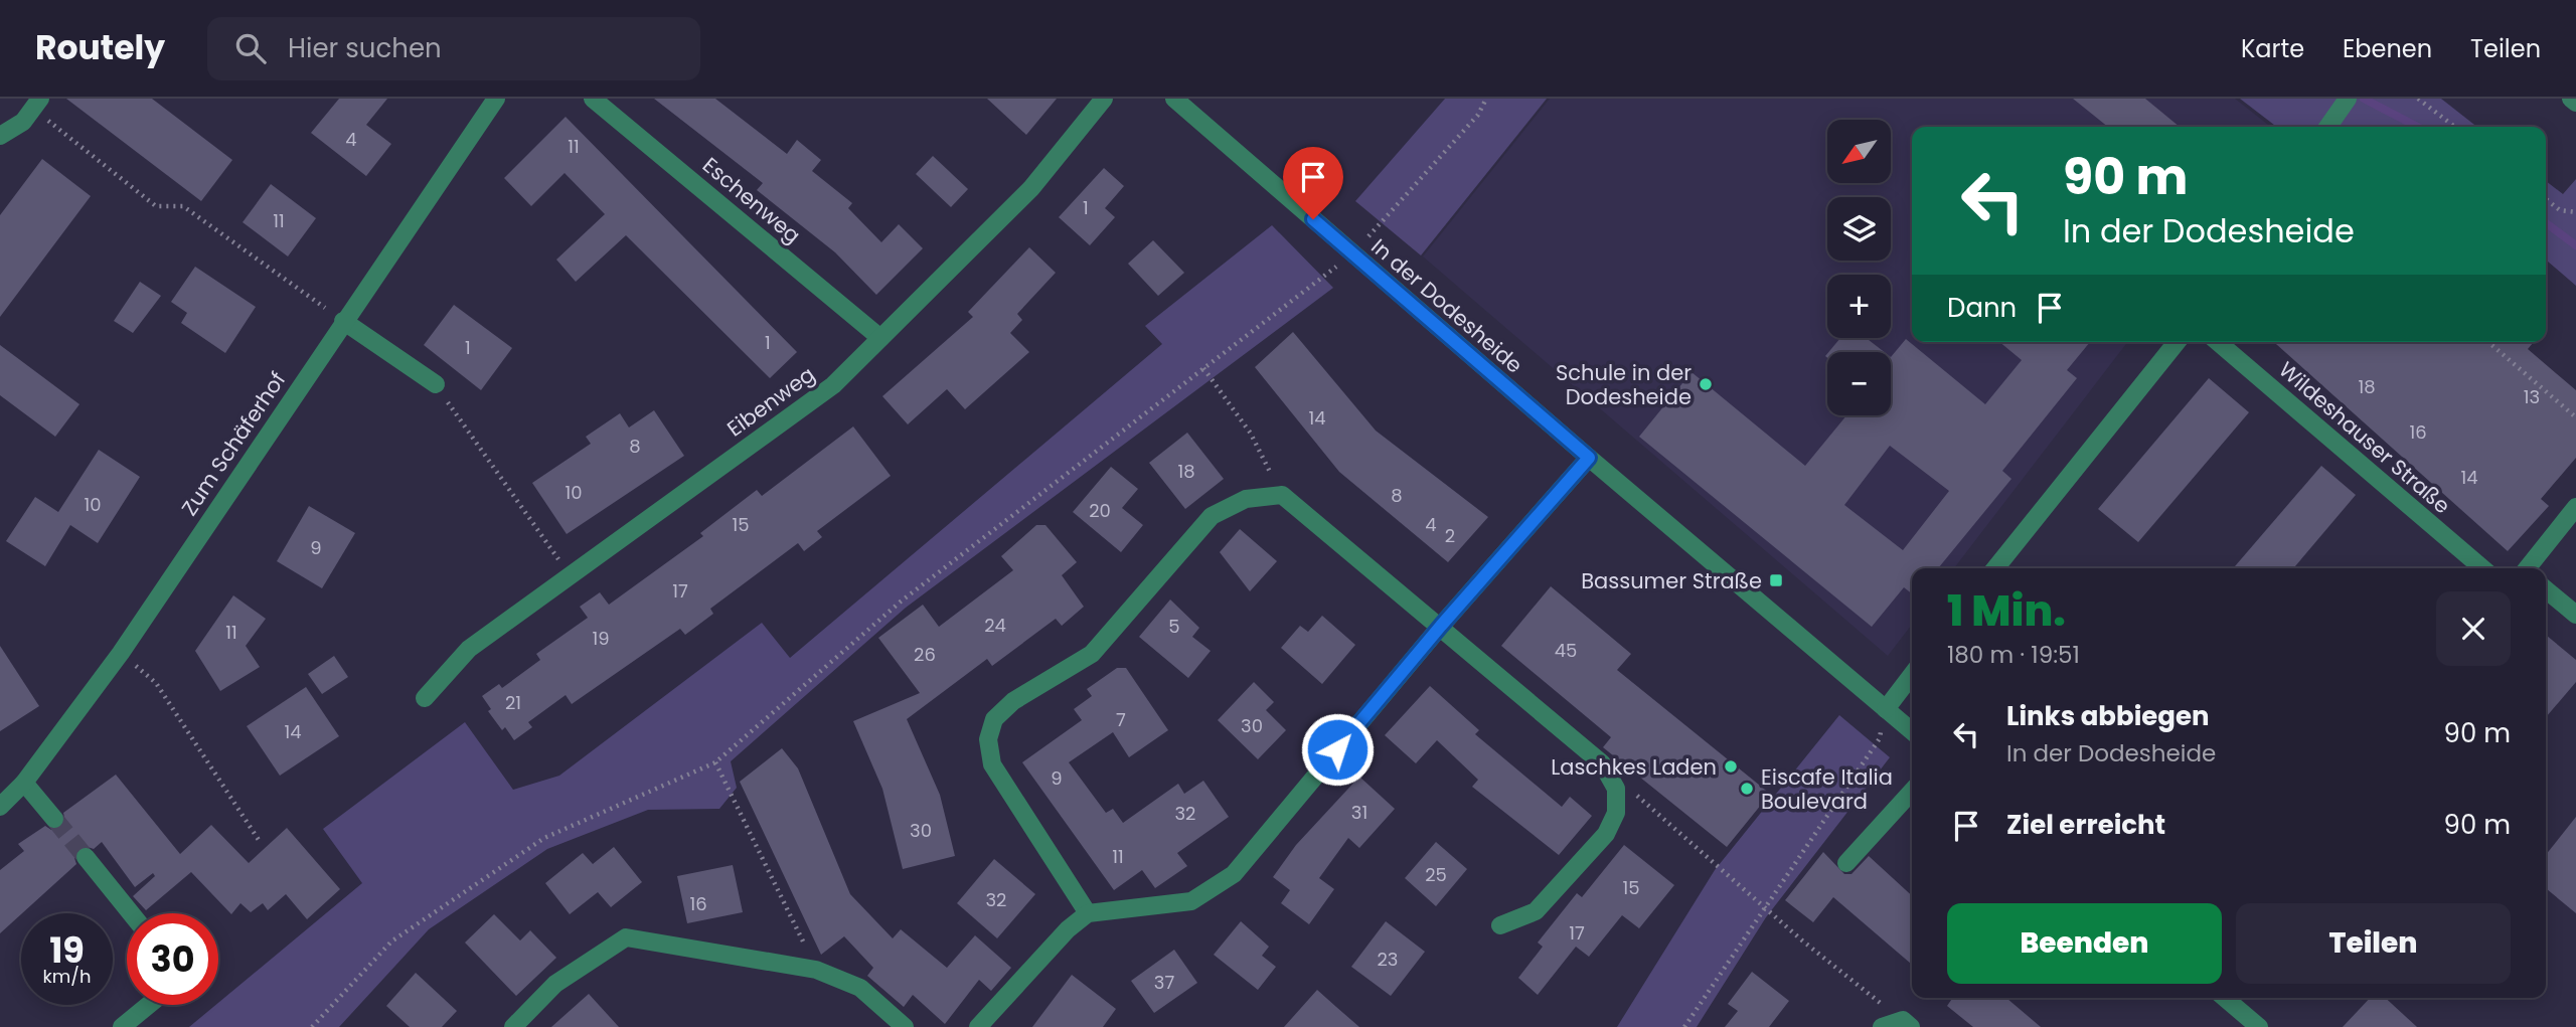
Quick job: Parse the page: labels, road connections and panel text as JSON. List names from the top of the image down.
{
  "streets": {
    "street": [
      "Eschenweg",
      "In der Dodesheide",
      "Eibenweg",
      "Wildeshauser Straße",
      "Zum Schäferhof"
    ]
  },
  "crossings": [
    ["Eschenweg", "Eibenweg"]
  ],
  "places": {
    "other": ["Schule in der Dodesheide", "Laschkes Laden", "Eiscafe Italia Boulevard"],
    "transit": ["Bassumer Straße"]
  },
  "house_numbers": [
    "4",
    "11",
    "1",
    "11",
    "1",
    "1",
    "18",
    "13",
    "14",
    "16",
    "8",
    "18",
    "14",
    "10",
    "8",
    "10",
    "20",
    "15",
    "4",
    "2",
    "9",
    "17",
    "24",
    "5",
    "11",
    "19",
    "45",
    "26",
    "21",
    "7",
    "30",
    "14",
    "9",
    "31",
    "32",
    "30",
    "11",
    "25",
    "15",
    "32",
    "16",
    "17",
    "23",
    "37"
  ],
  "north": "bottom left",
  "page": {
    "header": "Routely",
    "search": "Hier suchen",
    "nav": ["Karte", "Ebenen", "Teilen"],
    "map_buttons": ["+", "−"],
    "turn": ["90 m", "In der Dodesheide"],
    "then": "Dann",
    "heading": ["1 Min.", "180 m · 19:51"],
    "list": [
      {
        "name": "Links abbiegen",
        "note": "In der Dodesheide",
        "value": "90 m"
      },
      {
        "name": "Ziel erreicht",
        "value": "90 m"
      }
    ],
    "buttons": ["Beenden", "Teilen"],
    "speed": "19 km/h",
    "limit": "30"
  }
}
